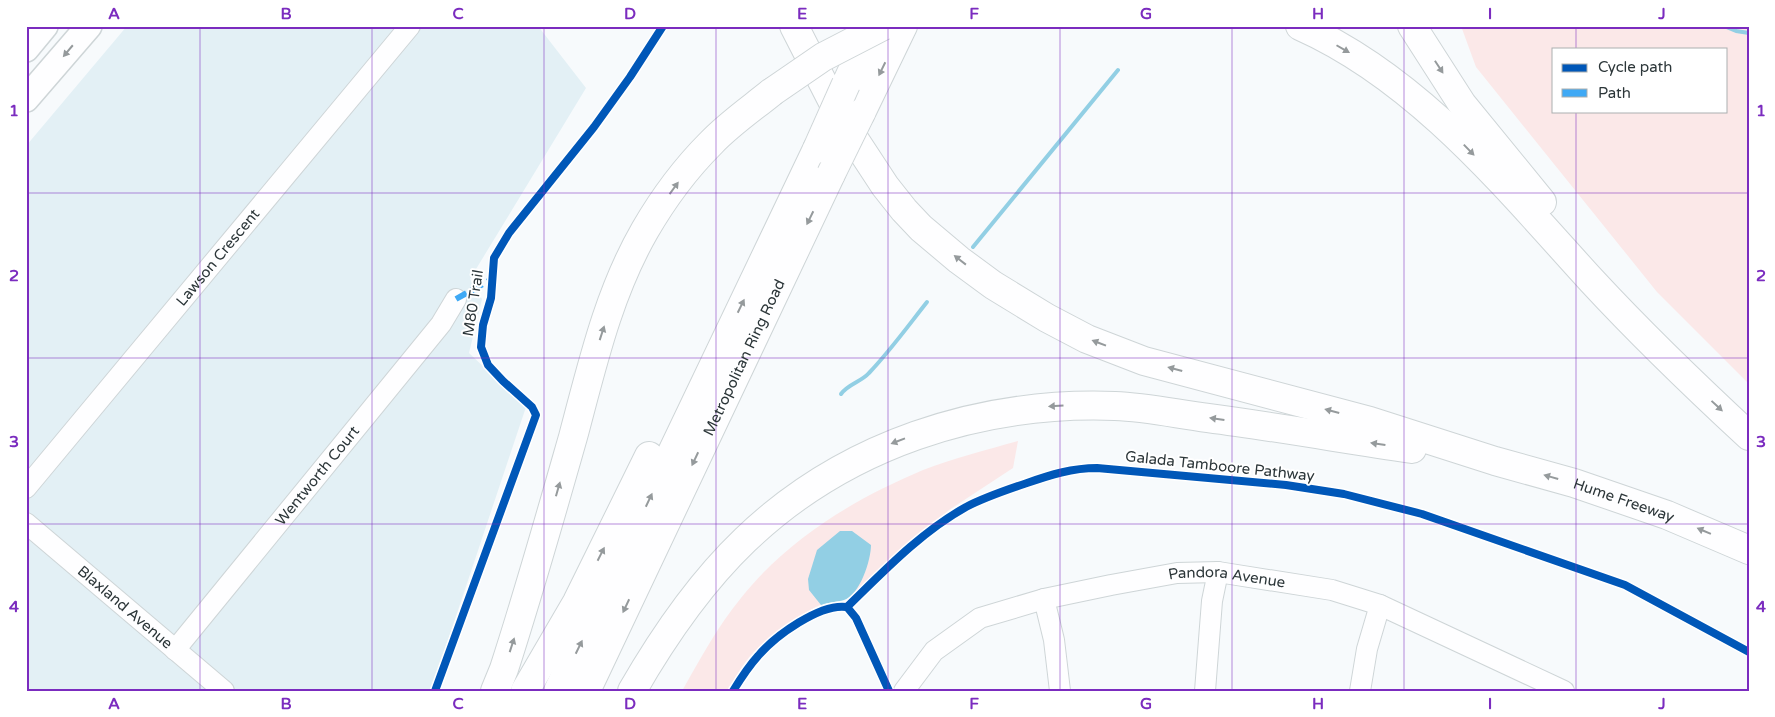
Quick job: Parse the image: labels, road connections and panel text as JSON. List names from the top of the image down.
{
  "streets": {
    "highway": ["Metropolitan Ring Road", "Hume Freeway"],
    "street": [
      "Lawson Crescent",
      "Wentworth Court",
      "Pandora Avenue",
      "Blaxland Avenue"
    ],
    "cycle path": ["M80 Trail", "Galada Tamboore Pathway"]
  },
  "crossings": [
    ["Wentworth Court", "Blaxland Avenue"]
  ],
  "legend": ["Cycle path", "Path"],
  "grid": {
    "columns": [
      "A",
      "B",
      "C",
      "D",
      "E",
      "F",
      "G",
      "H",
      "I",
      "J"
    ],
    "rows": [
      "1",
      "2",
      "3",
      "4"
    ]
  }
}
